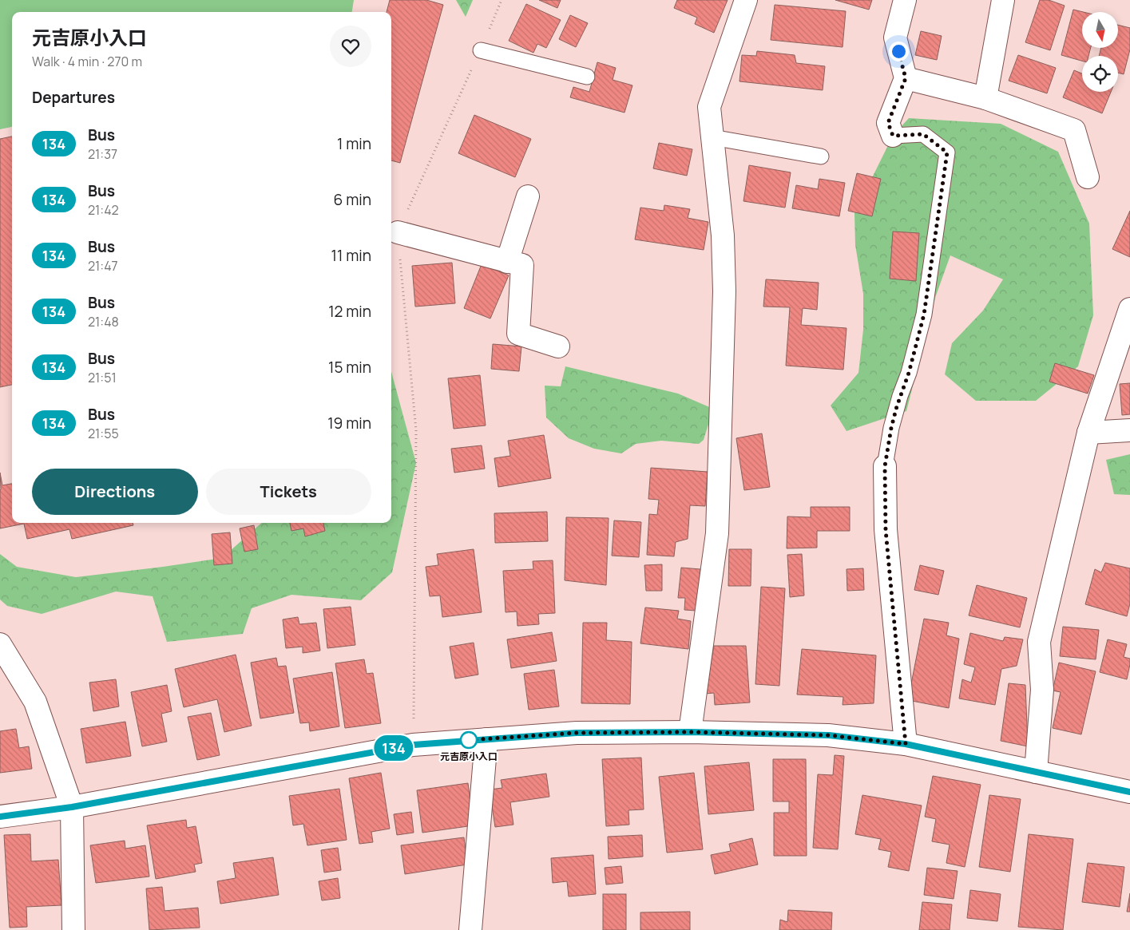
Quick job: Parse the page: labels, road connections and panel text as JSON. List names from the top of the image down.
{
  "places": ["元吉原小入口"],
  "lines": ["bus line 134"],
  "north": "bottom",
  "page": {
    "on_map": "134",
    "heading": [
      ["元吉原小入口", "Walk · 4 min · 270 m"],
      "Departures"
    ],
    "list": [
      {
        "mark": "134",
        "name": "Bus",
        "note": "21:37",
        "value": "1 min"
      },
      {
        "mark": "134",
        "name": "Bus",
        "note": "21:42",
        "value": "6 min"
      },
      {
        "mark": "134",
        "name": "Bus",
        "note": "21:47",
        "value": "11 min"
      },
      {
        "mark": "134",
        "name": "Bus",
        "note": "21:48",
        "value": "12 min"
      },
      {
        "mark": "134",
        "name": "Bus",
        "note": "21:51",
        "value": "15 min"
      },
      {
        "mark": "134",
        "name": "Bus",
        "note": "21:55",
        "value": "19 min"
      }
    ],
    "buttons": ["Directions", "Tickets"]
  }
}
